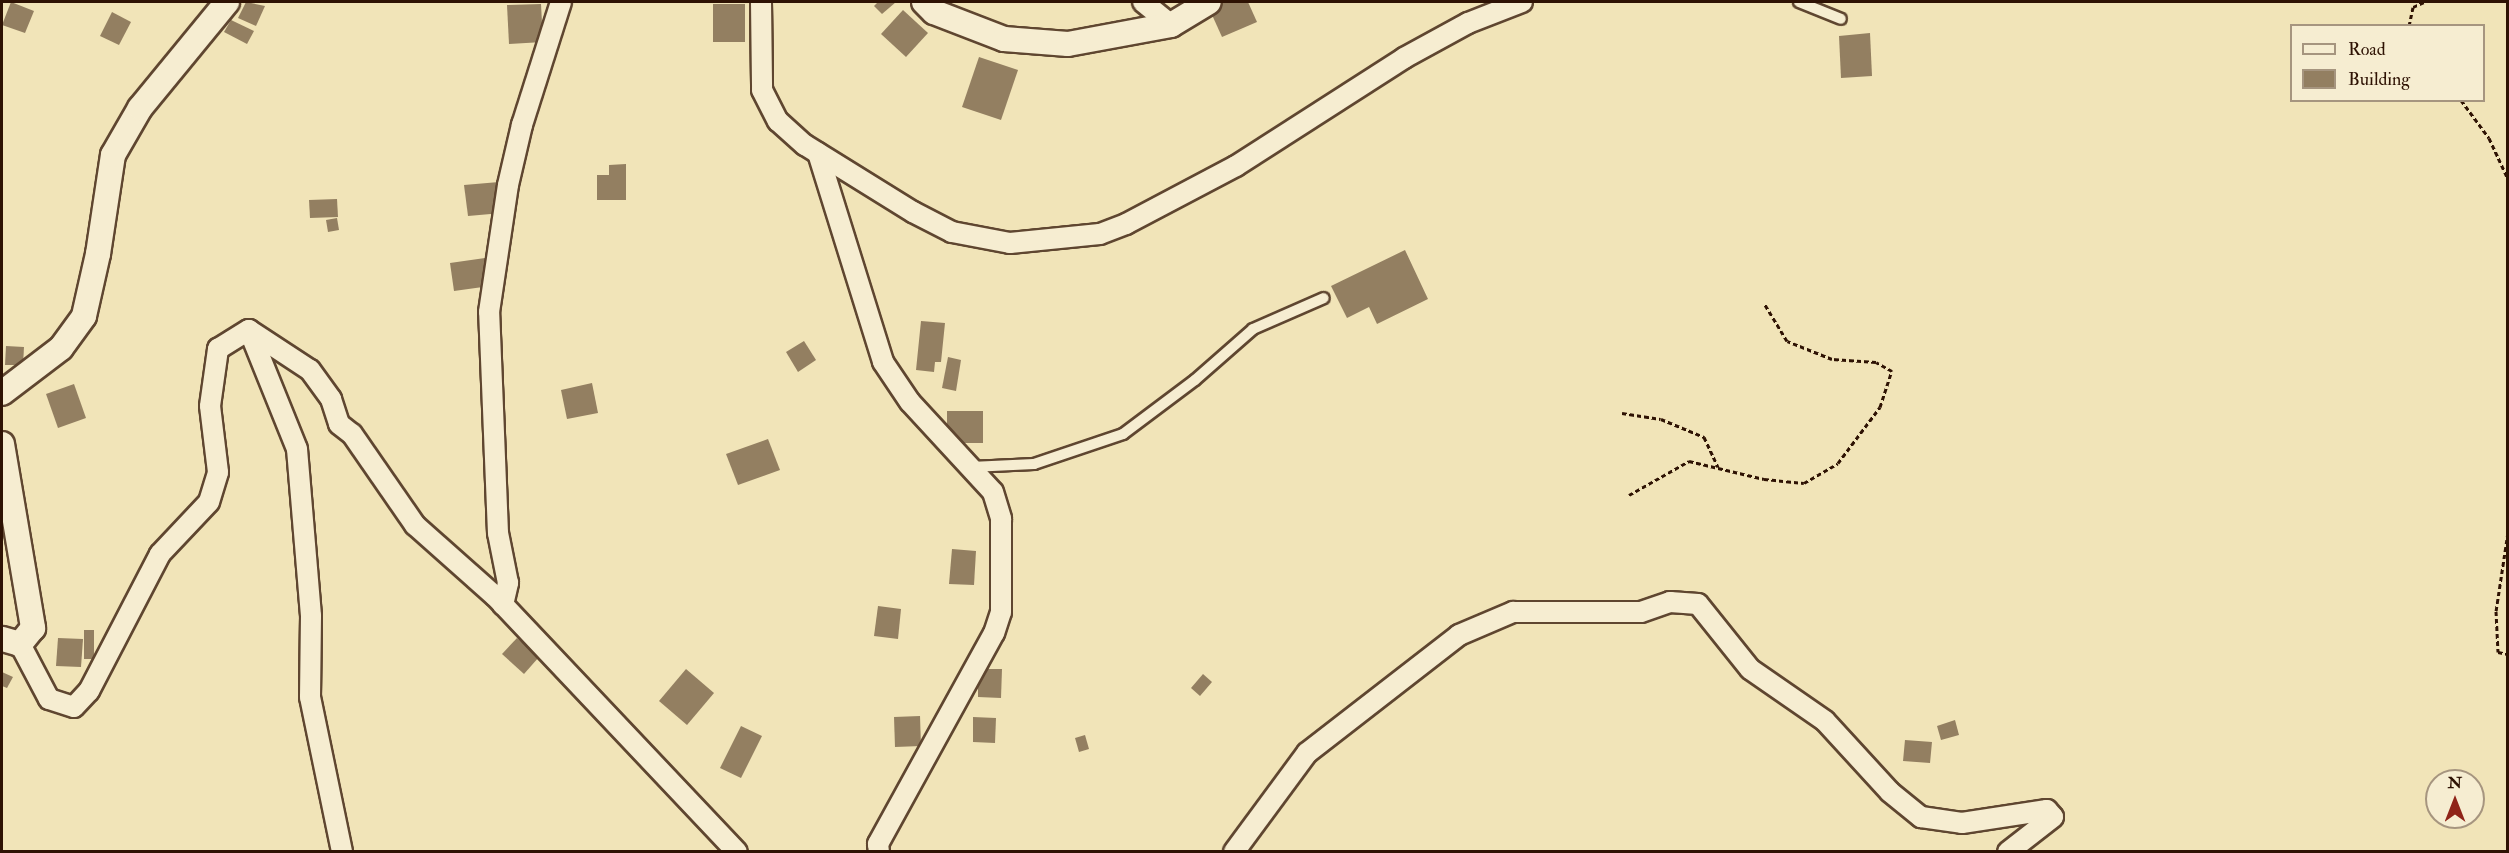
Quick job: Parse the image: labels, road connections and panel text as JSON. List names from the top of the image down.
{
  "legend": ["Road", "Building"],
  "north": "top"
}
